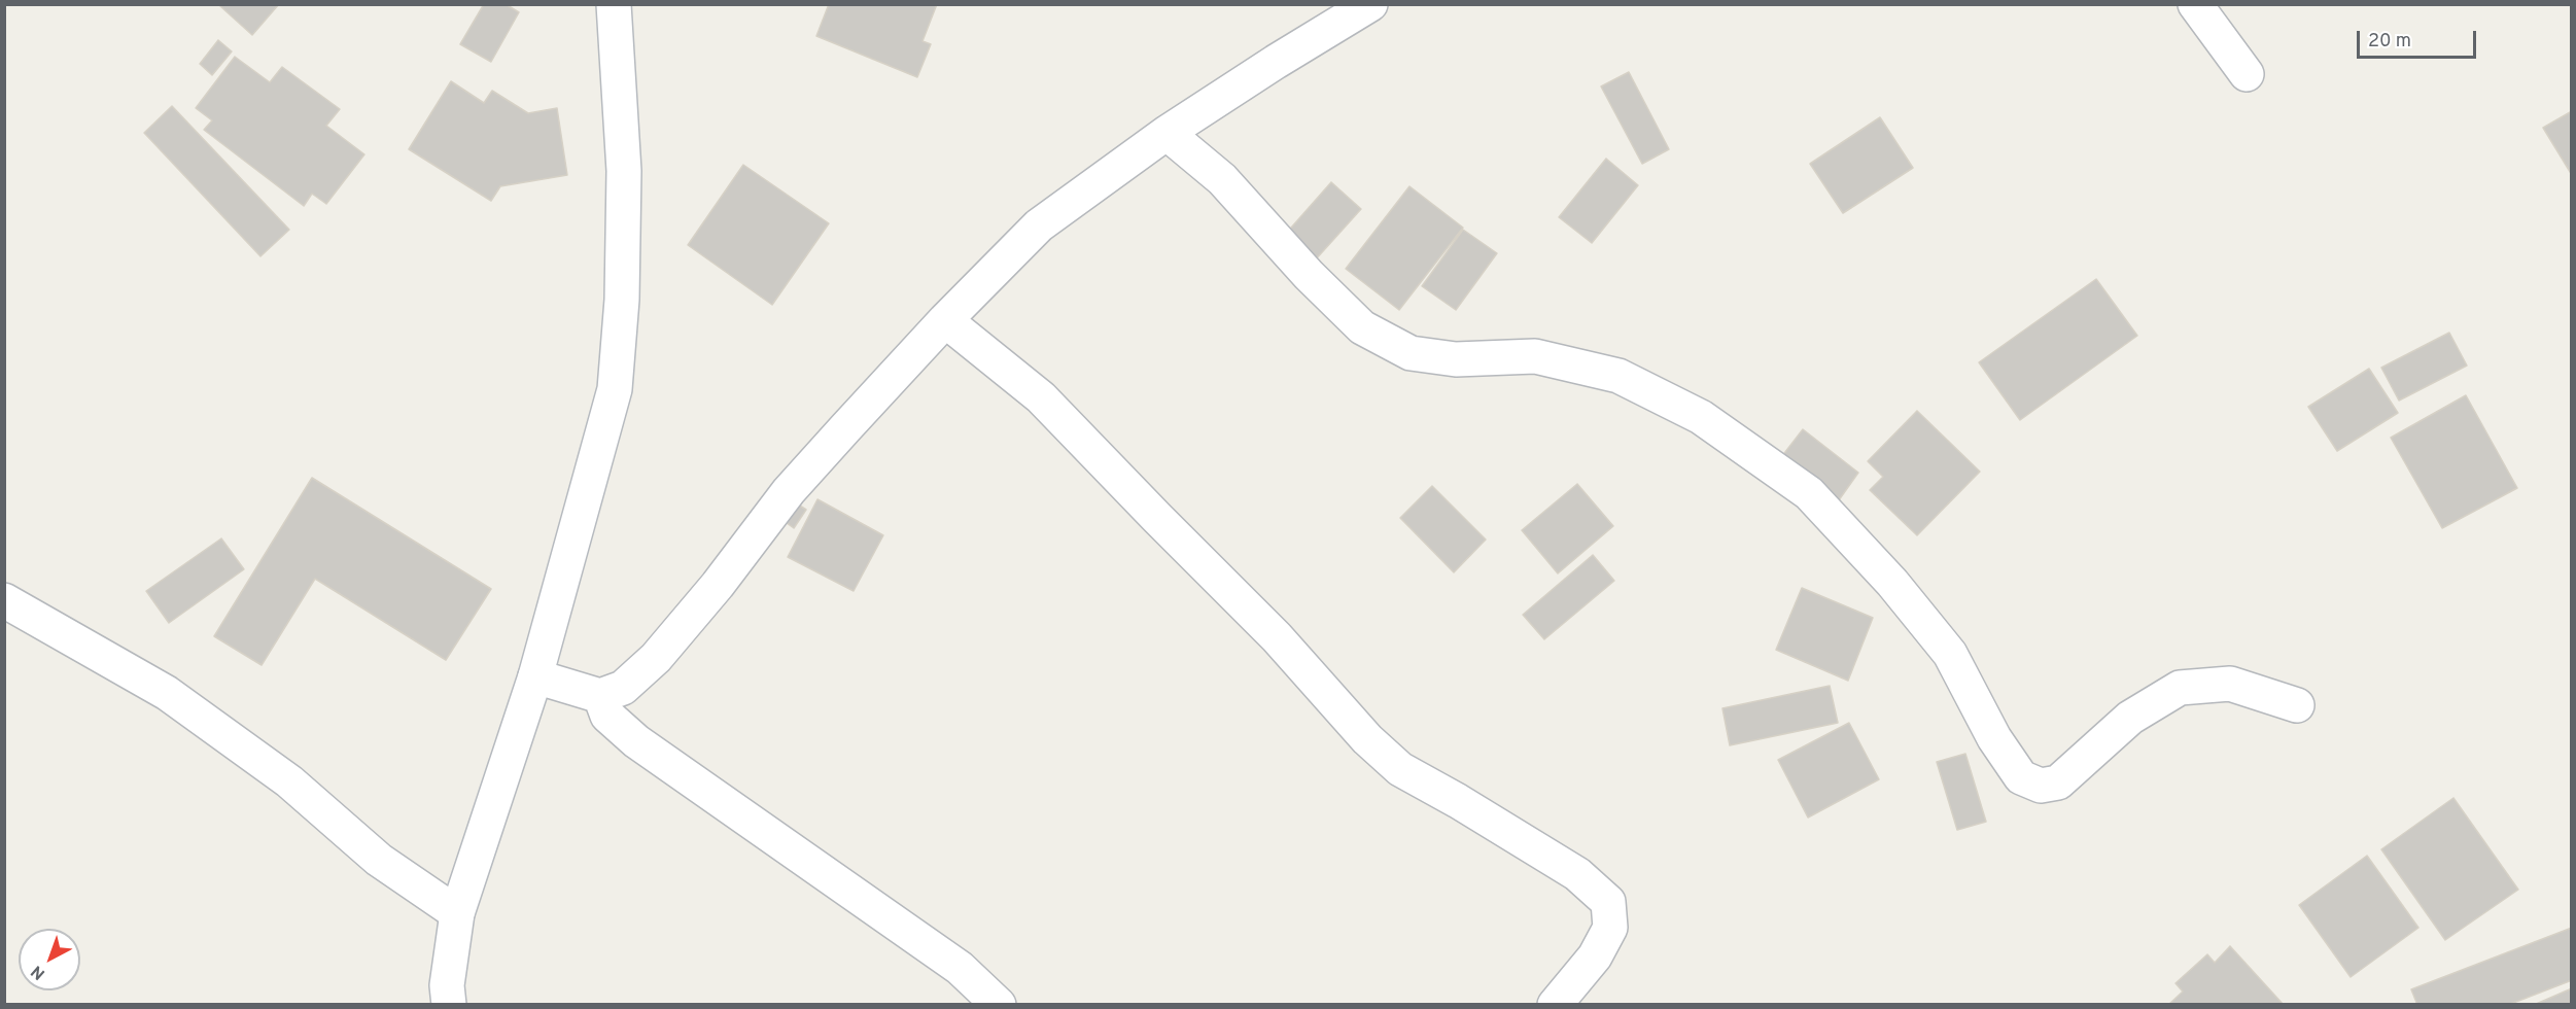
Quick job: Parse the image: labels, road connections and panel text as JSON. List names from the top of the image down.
{
  "scale_bar": "20 m",
  "north": "bottom left"
}
